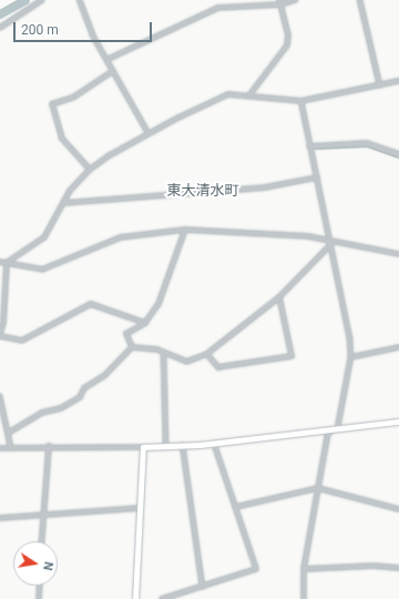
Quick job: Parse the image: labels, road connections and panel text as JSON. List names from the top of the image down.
{
  "districts": ["東大清水町"],
  "scale_bar": "200 m",
  "north": "right"
}
